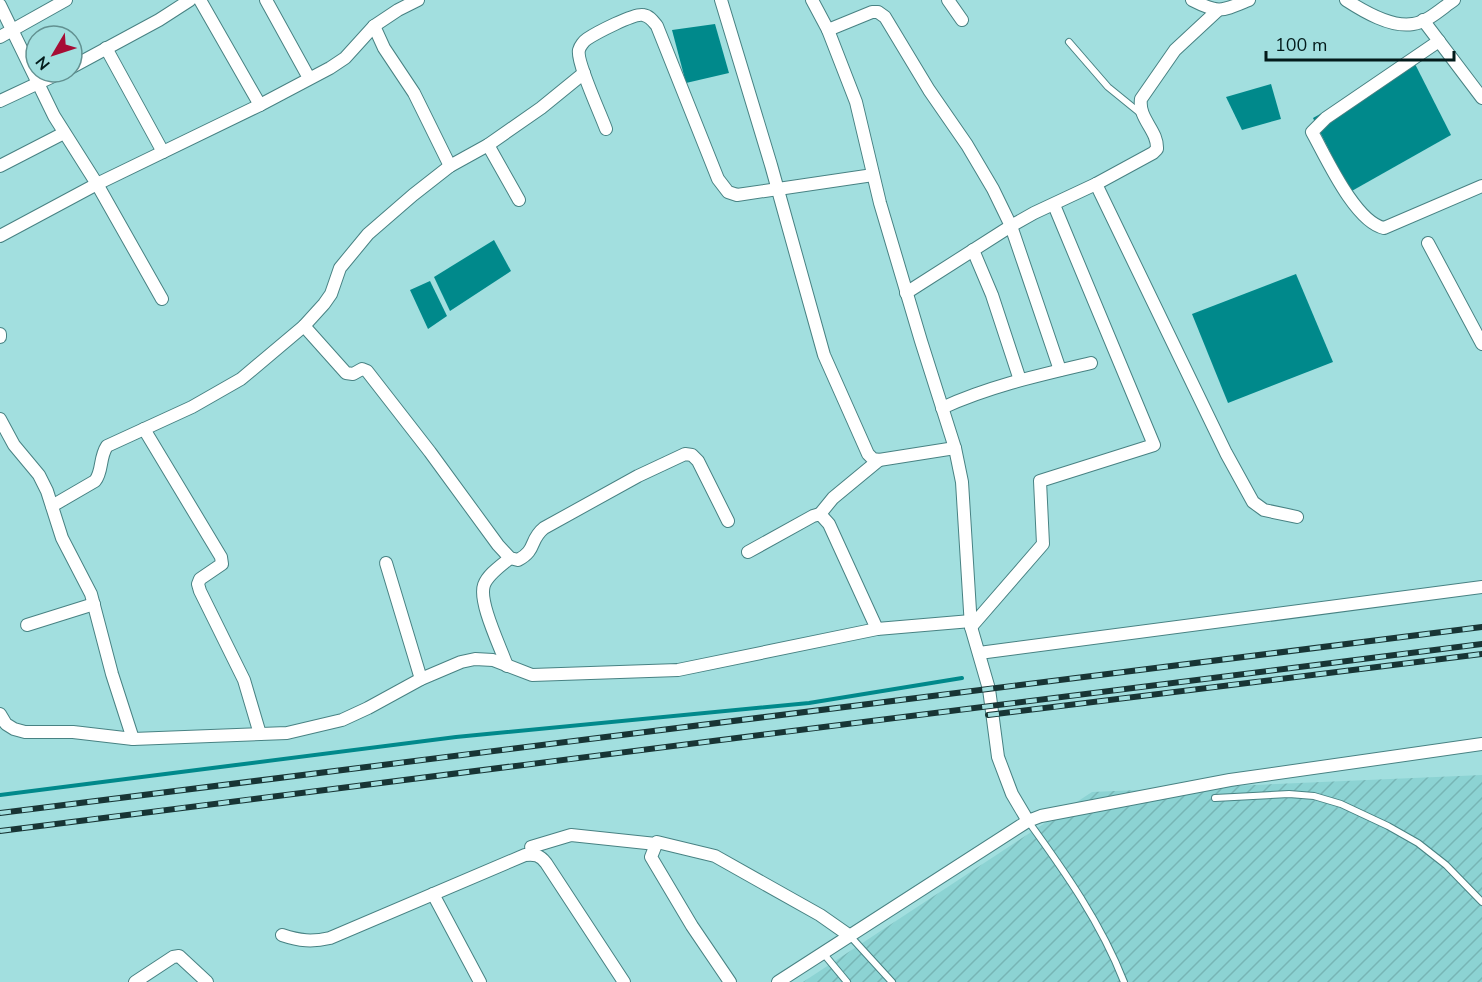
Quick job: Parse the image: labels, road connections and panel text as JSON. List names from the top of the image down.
{
  "scale_bar": "100 m",
  "north": "bottom left"
}
